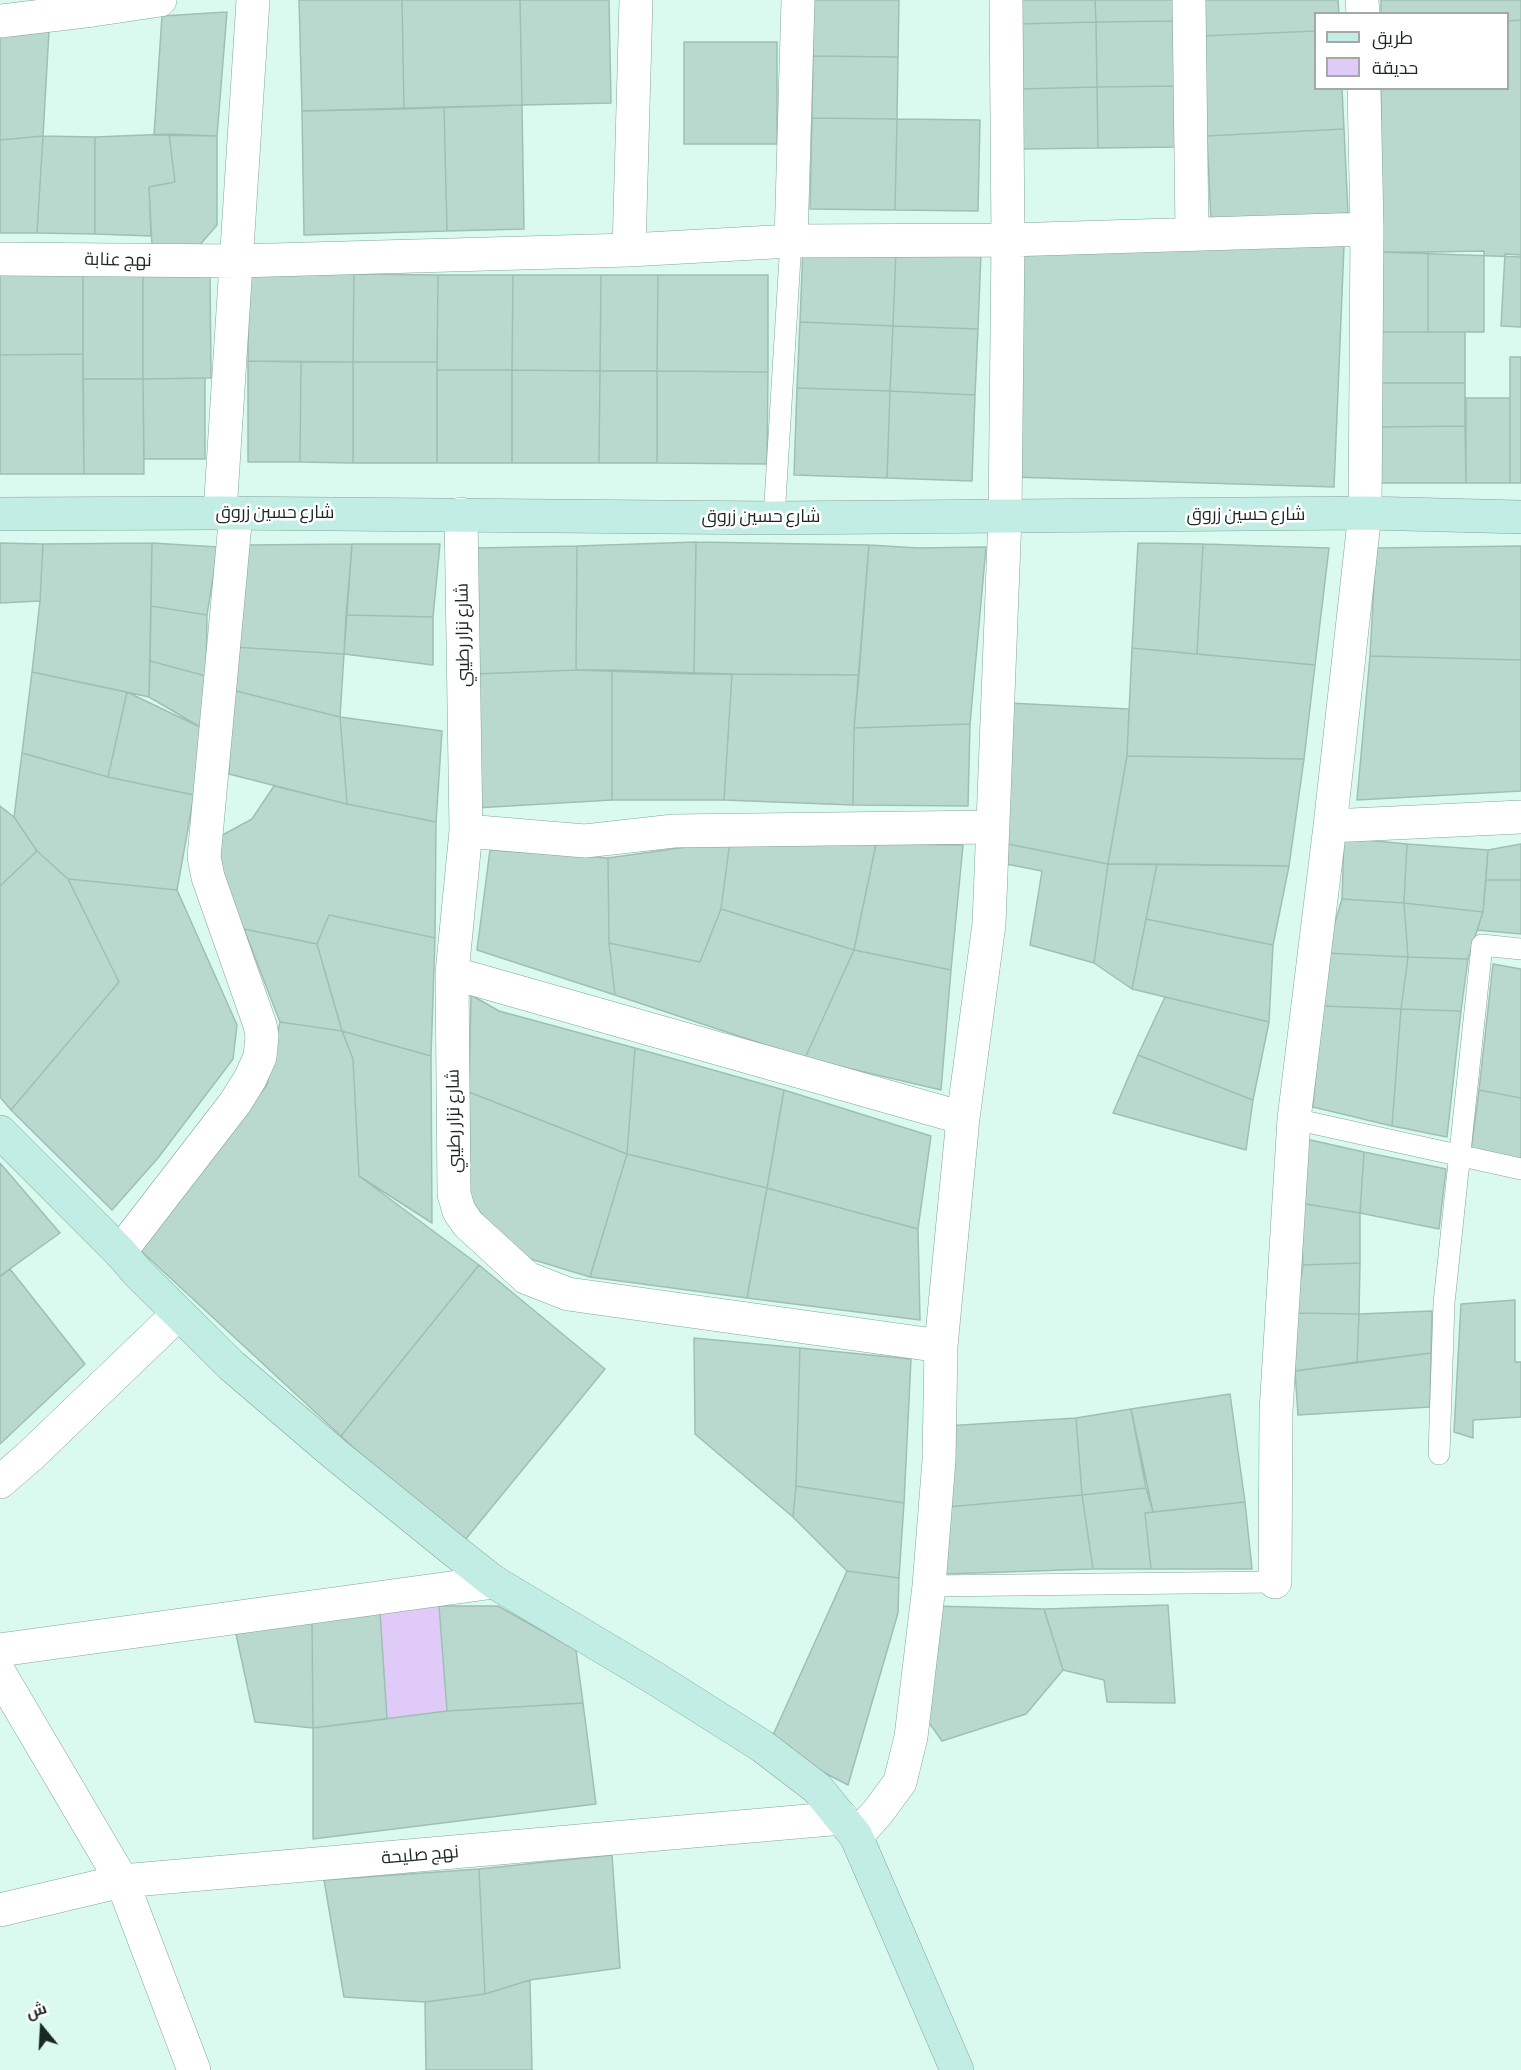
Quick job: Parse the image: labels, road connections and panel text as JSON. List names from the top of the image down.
{
  "streets": {
    "street": [
      "نهج عنابة",
      "شارع حسين زروق",
      "شارع نزار رطيبي",
      "نهج صليحة"
    ]
  },
  "crossings": [
    ["شارع حسين زروق", "شارع نزار رطيبي"]
  ],
  "legend": ["طريق", "حديقة"],
  "north": "top"
}
